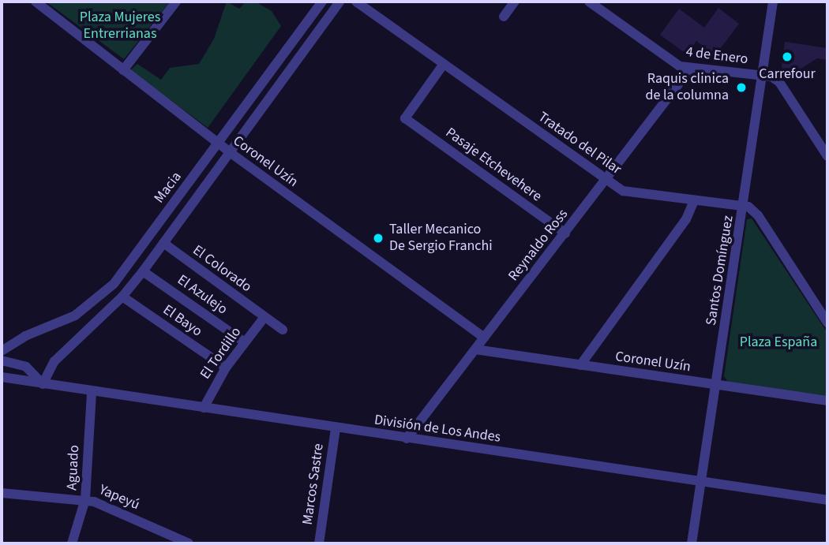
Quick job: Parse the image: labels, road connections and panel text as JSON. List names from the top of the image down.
{
  "streets": {
    "street": [
      "4 de Enero",
      "Tratado del Pilar",
      "Coronel Uzín",
      "Pasaje Etchevehere",
      "Macia",
      "Reynaldo Ross",
      "El Colorado",
      "Santos Domínguez",
      "El Azulejo",
      "El Bayo",
      "El Tordillo",
      "División de Los Andes",
      "Aguado",
      "Marcos Sastre",
      "Yapeyú"
    ]
  },
  "crossings": [
    ["4 de Enero", "Reynaldo Ross"],
    ["4 de Enero", "Santos Domínguez"],
    ["Tratado del Pilar", "Pasaje Etchevehere"],
    ["Tratado del Pilar", "Reynaldo Ross"],
    ["Tratado del Pilar", "Santos Domínguez"],
    ["Coronel Uzín", "Macia"],
    ["Coronel Uzín", "Reynaldo Ross"],
    ["Coronel Uzín", "Santos Domínguez"],
    ["Pasaje Etchevehere", "Reynaldo Ross"],
    ["Macia", "El Colorado"],
    ["Macia", "El Azulejo"],
    ["Macia", "El Bayo"],
    ["Macia", "División de Los Andes"],
    ["Reynaldo Ross", "División de Los Andes"],
    ["El Colorado", "El Tordillo"],
    ["Santos Domínguez", "División de Los Andes"],
    ["El Azulejo", "El Tordillo"],
    ["El Bayo", "El Tordillo"],
    ["El Tordillo", "División de Los Andes"],
    ["División de Los Andes", "Aguado"],
    ["División de Los Andes", "Marcos Sastre"],
    ["Aguado", "Yapeyú"]
  ],
  "parks": ["Plaza Mujeres Entrerrianas", "Plaza España"],
  "places": ["Carrefour", "Raquis clinica de la columna", "Taller Mecanico De Sergio Franchi"]
}
